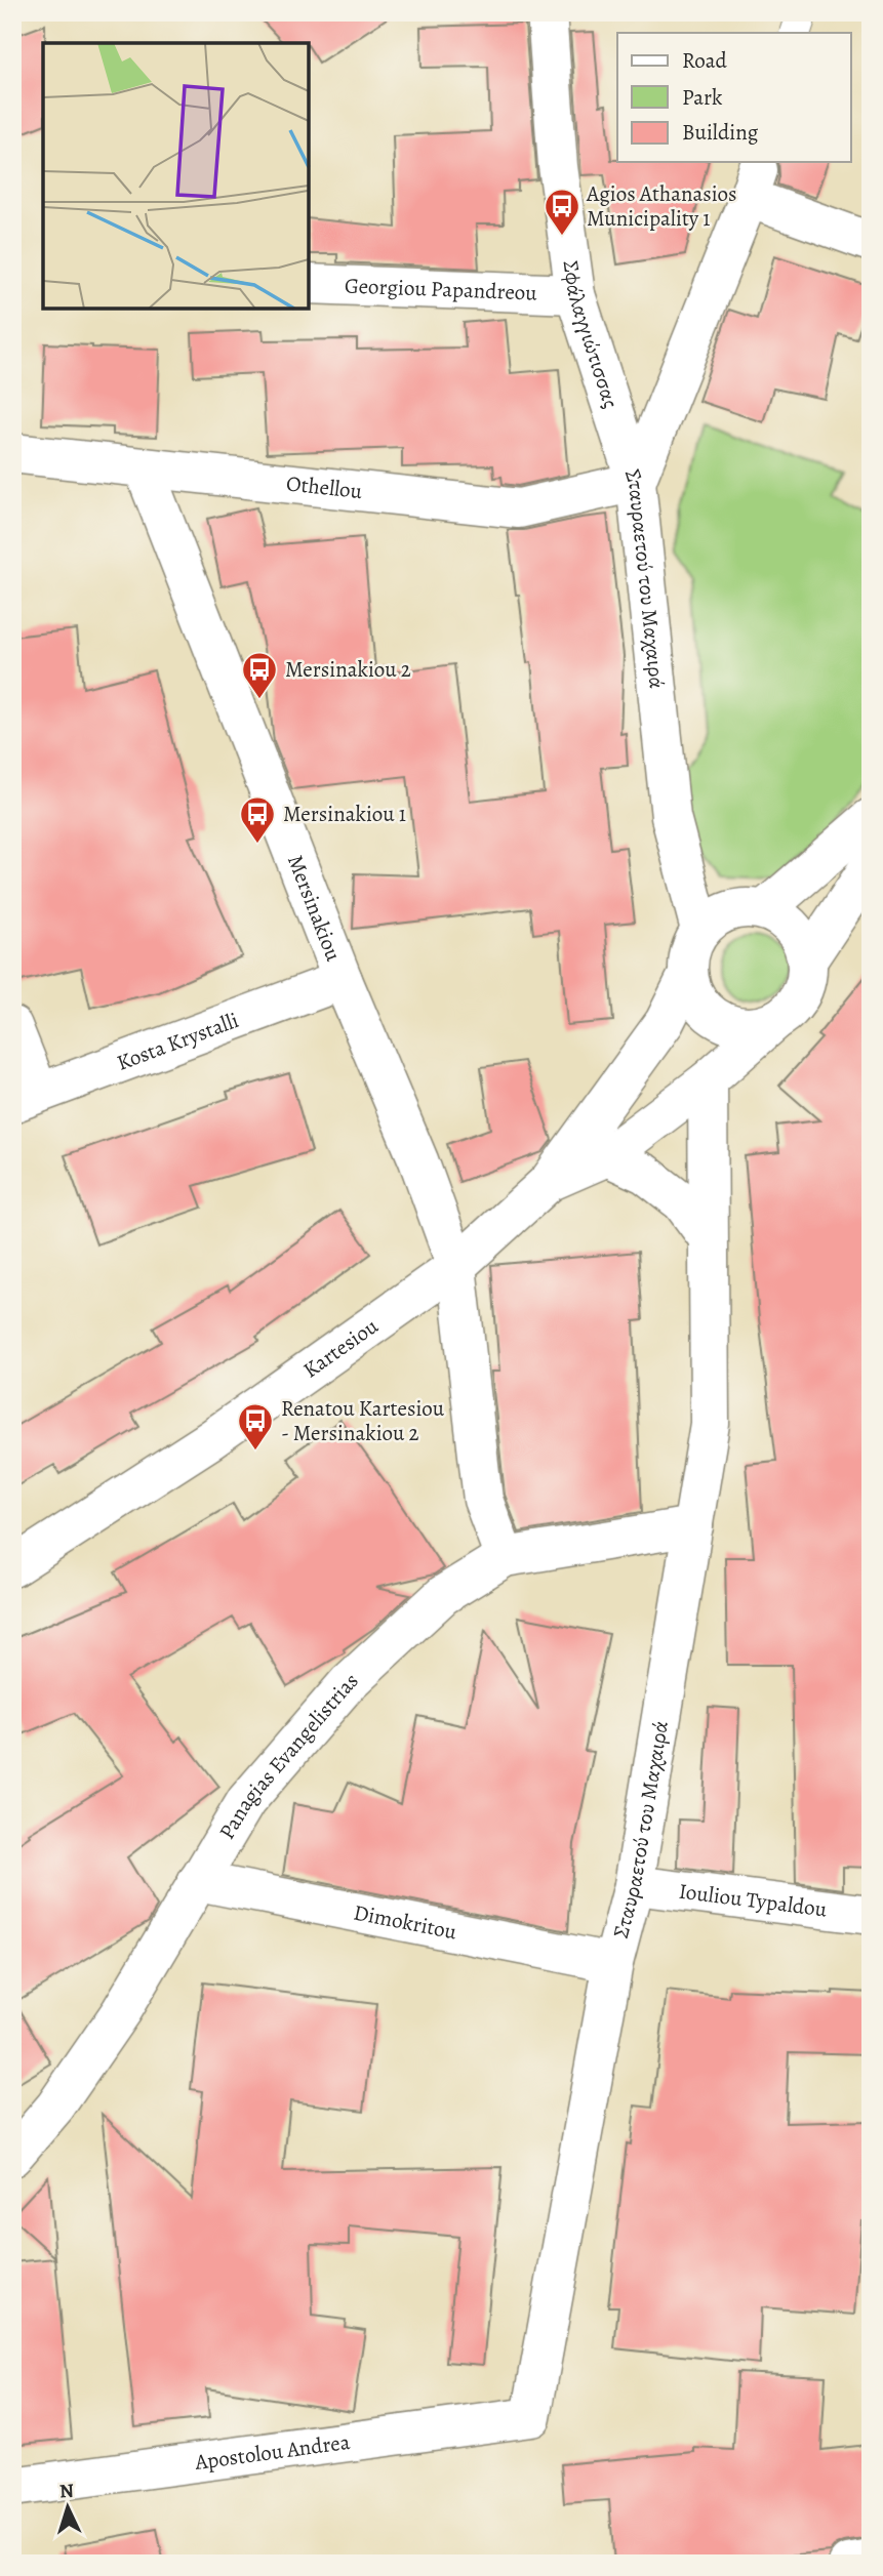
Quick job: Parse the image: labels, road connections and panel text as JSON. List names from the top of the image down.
{
  "streets": {
    "main road": [
      "Georgiou Papandreou",
      "Σφάλαγγιώτισσας",
      "Othellou",
      "Σταυραετού του Μαχαιρά",
      "Mersinakiou",
      "Kosta Krystalli",
      "Kartesiou",
      "Panagias Evangelistrias",
      "Iouliou Typaldou",
      "Dimokritou",
      "Apostolou Andrea"
    ]
  },
  "crossings": [
    ["Georgiou Papandreou", "Σφάλαγγιώτισσας"],
    ["Σφάλαγγιώτισσας", "Othellou"],
    ["Σφάλαγγιώτισσας", "Σταυραετού του Μαχαιρά"],
    ["Othellou", "Σταυραετού του Μαχαιρά"],
    ["Othellou", "Mersinakiou"],
    ["Σταυραετού του Μαχαιρά", "Kartesiou"],
    ["Σταυραετού του Μαχαιρά", "Panagias Evangelistrias"],
    ["Σταυραετού του Μαχαιρά", "Iouliou Typaldou"],
    ["Σταυραετού του Μαχαιρά", "Dimokritou"],
    ["Σταυραετού του Μαχαιρά", "Apostolou Andrea"],
    ["Mersinakiou", "Kosta Krystalli"],
    ["Mersinakiou", "Kartesiou"],
    ["Mersinakiou", "Panagias Evangelistrias"],
    ["Panagias Evangelistrias", "Dimokritou"]
  ],
  "places": {
    "bus stop": [
      "Agios Athanasios Municipality 1",
      "Mersinakiou 2",
      "Mersinakiou 1",
      "Renatou Kartesiou - Mersinakiou 2"
    ]
  },
  "legend": ["Road", "Park", "Building"],
  "north": "top"
}
